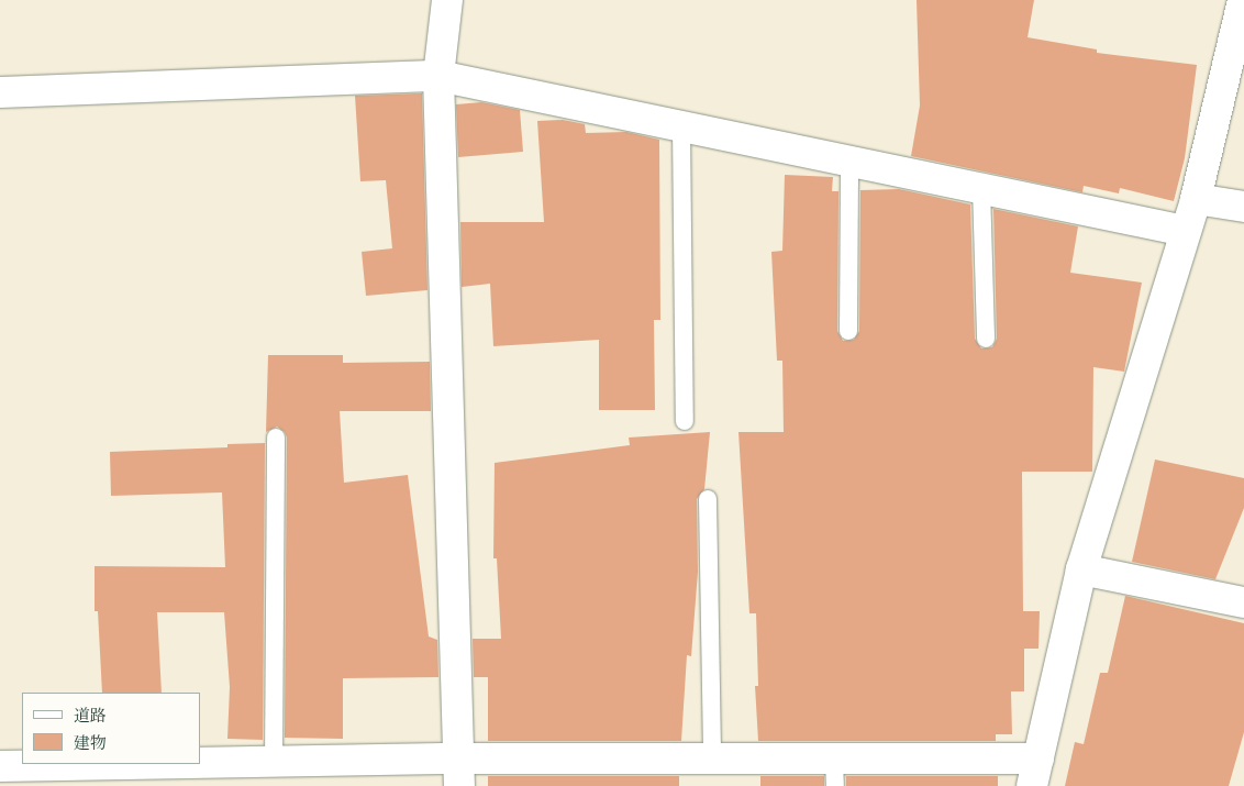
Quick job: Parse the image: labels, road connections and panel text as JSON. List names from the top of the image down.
{
  "legend": ["道路", "建物"]
}
